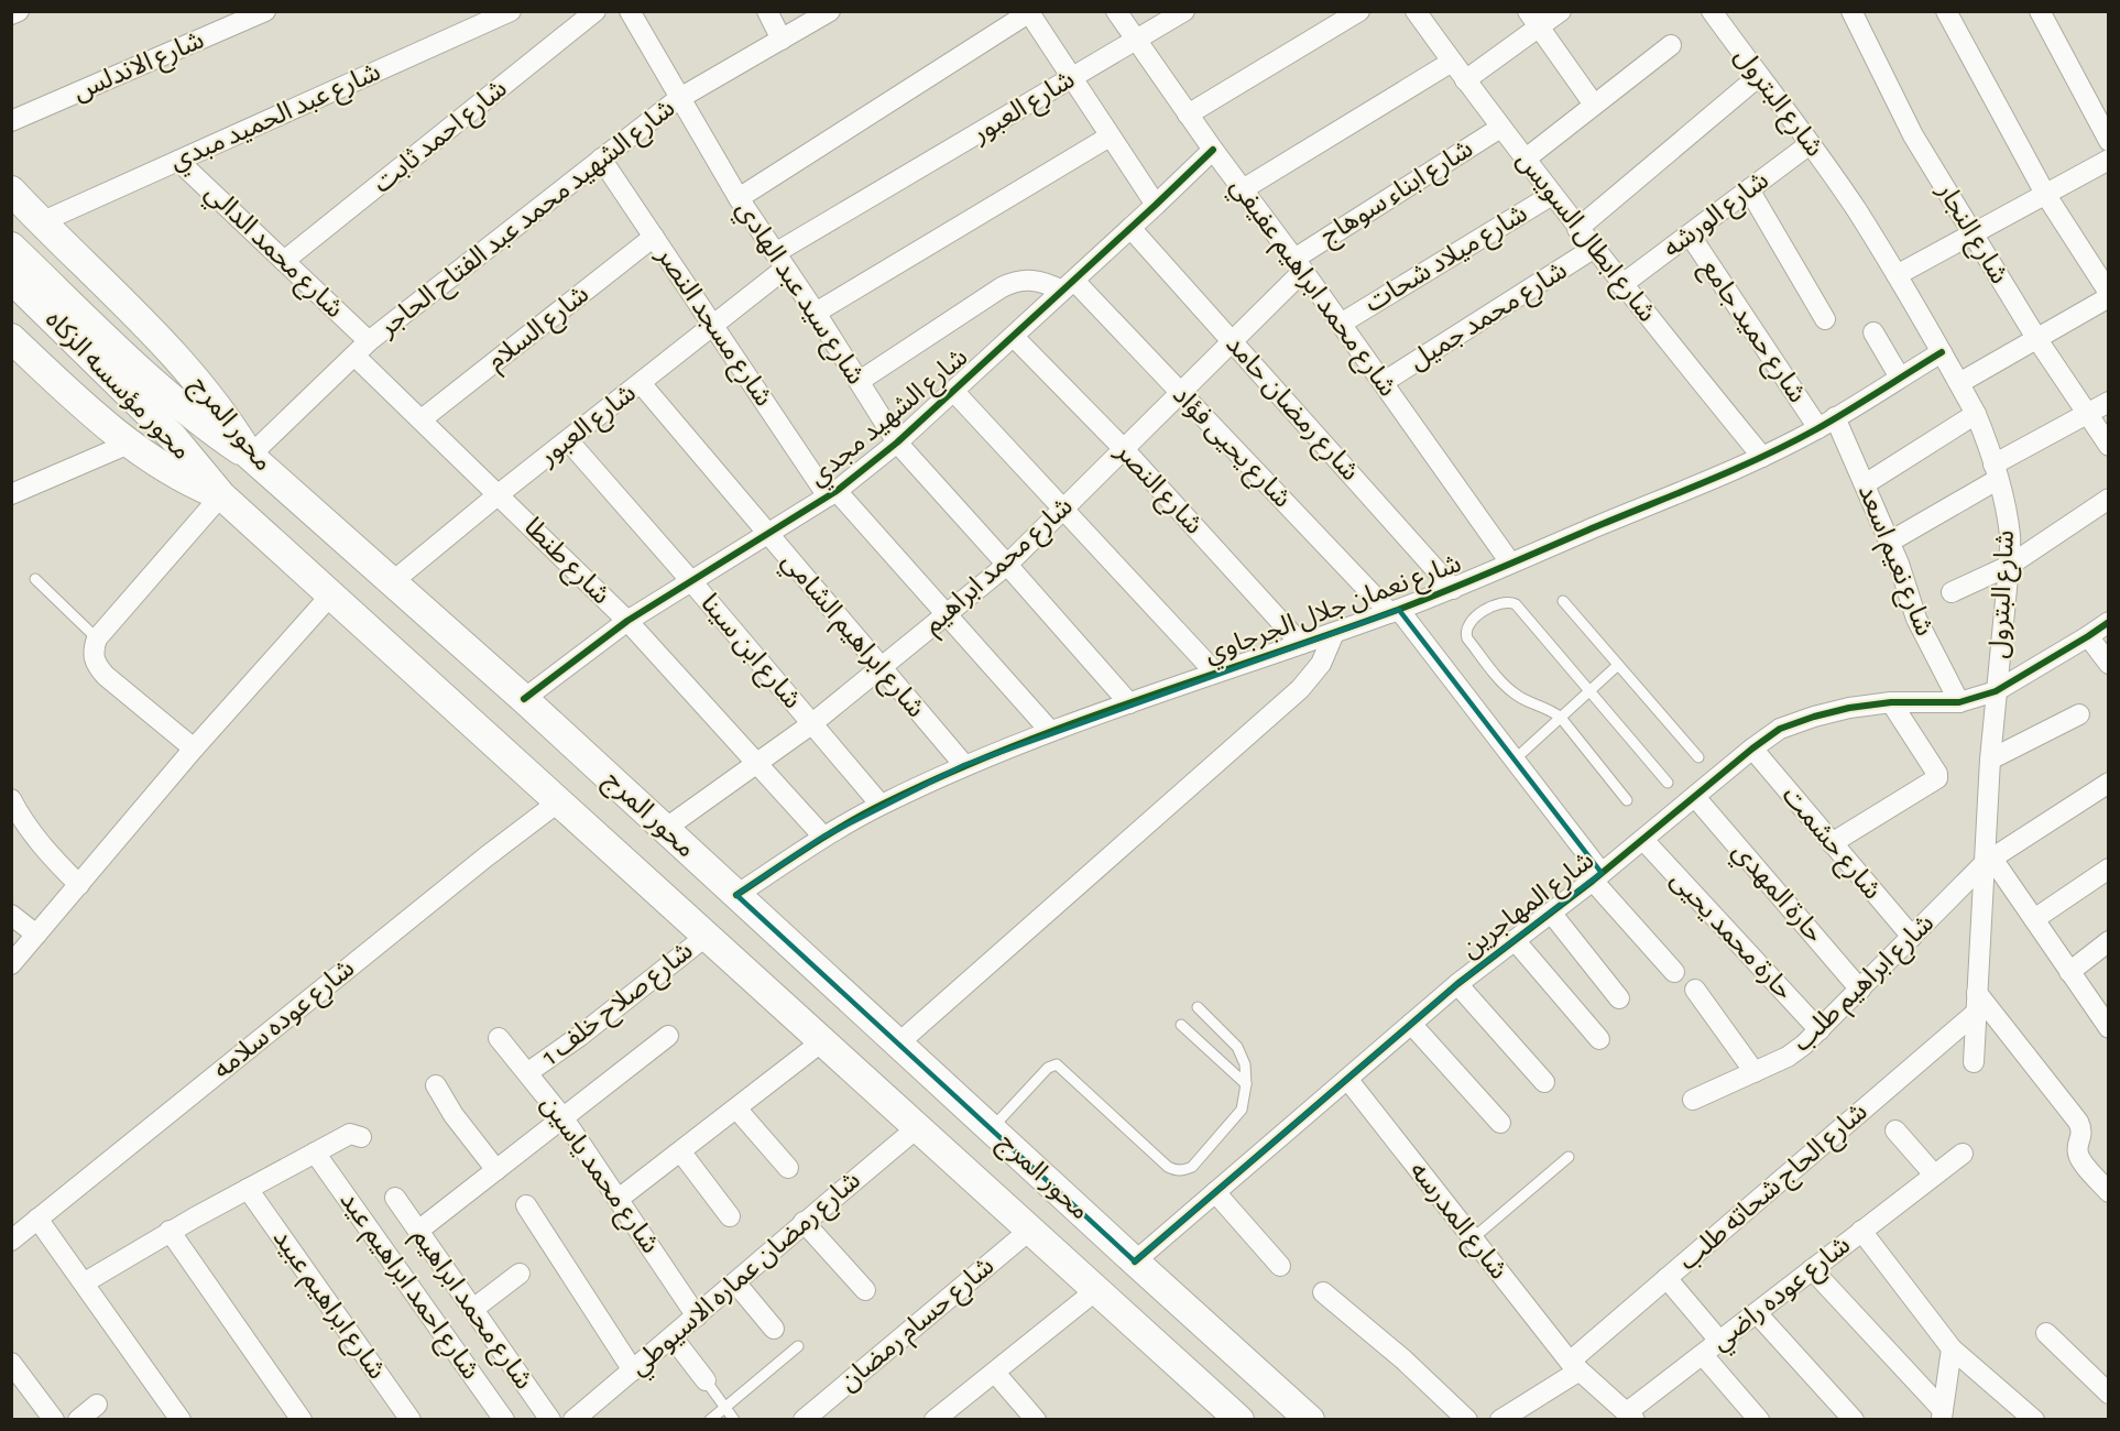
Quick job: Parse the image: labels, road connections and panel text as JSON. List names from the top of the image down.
{
  "streets": {
    "main road": ["محور مؤسسه الزكاه", "محور المرج"],
    "street": [
      "شارع الاندلس",
      "شارع البترول",
      "شارع العبور",
      "شارع عبد الحميد مبدي",
      "شارع احمد ثابت",
      "شارع ابناء سوهاج",
      "شارع الورشه",
      "شارع الشهيد محمد عبد الفتاح الحاجر",
      "شارع النجار",
      "شارع ابطال السويس",
      "شارع محمد الدالي",
      "شارع ميلاد شحات",
      "شارع محمد ابراهيم عفيفي",
      "شارع سيد عبد الهادي",
      "شارع محمد جميل",
      "شارع مسجد النصر",
      "شارع السلام",
      "شارع حميد جامع",
      "شارع رمضان حامد",
      "شارع الشهيد مجدي",
      "شارع يحيى فؤاد",
      "شارع النصر",
      "شارع نعيم اسعد",
      "شارع طنطا",
      "شارع محمد ابراهيم",
      "شارع نعمان جلال الجرجاوي",
      "شارع ابراهيم الشامي",
      "شارع ابن سينا",
      "شارع حشمت",
      "حارة المهدي",
      "شارع المهاجرين",
      "حارة محمد يحيى",
      "شارع ابراهيم طلب",
      "شارع صلاح خلف 1",
      "شارع عوده سلامه",
      "شارع محمد ياسين",
      "شارع الحاج شحاته طلب",
      "شارع المدرسه",
      "شارع رمضان عماره الاسيوطي",
      "شارع احمد ابراهيم عيد",
      "شارع عوده راضي",
      "شارع ابراهيم عبيد",
      "شارع حسام رمضان"
    ]
  },
  "crossings": [
    ["شارع البترول", "شارع الورشه"],
    ["شارع البترول", "شارع نعمان جلال الجرجاوي"],
    ["شارع البترول", "شارع المهاجرين"],
    ["شارع البترول", "شارع ابراهيم طلب"],
    ["شارع البترول", "شارع الحاج شحاته طلب"],
    ["شارع العبور", "شارع محمد ابراهيم عفيفي"],
    ["شارع العبور", "شارع سيد عبد الهادي"],
    ["شارع العبور", "شارع مسجد النصر"],
    ["شارع العبور", "محور المرج"],
    ["شارع العبور", "شارع طنطا"],
    ["شارع العبور", "شارع ابراهيم الشامي"],
    ["شارع العبور", "شارع ابن سينا"],
    ["شارع عبد الحميد مبدي", "شارع محمد الدالي"],
    ["شارع عبد الحميد مبدي", "محور المرج"],
    ["شارع احمد ثابت", "شارع محمد الدالي"],
    ["شارع ابناء سوهاج", "شارع ابطال السويس"],
    ["شارع ابناء سوهاج", "شارع محمد ابراهيم عفيفي"],
    ["شارع ابناء سوهاج", "شارع محمد ابراهيم"],
    ["شارع الورشه", "شارع ابطال السويس"],
    ["شارع الورشه", "شارع حميد جامع"],
    ["شارع الشهيد محمد عبد الفتاح الحاجر", "شارع محمد الدالي"],
    ["شارع الشهيد محمد عبد الفتاح الحاجر", "شارع سيد عبد الهادي"],
    ["شارع الشهيد محمد عبد الفتاح الحاجر", "شارع مسجد النصر"],
    ["شارع الشهيد محمد عبد الفتاح الحاجر", "محور مؤسسه الزكاه"],
    ["شارع الشهيد محمد عبد الفتاح الحاجر", "محور المرج"],
    ["شارع الشهيد محمد عبد الفتاح الحاجر", "شارع طنطا"],
    ["شارع ابطال السويس", "شارع ميلاد شحات"],
    ["شارع ابطال السويس", "شارع محمد جميل"],
    ["شارع ابطال السويس", "شارع نعمان جلال الجرجاوي"],
    ["شارع محمد الدالي", "شارع طنطا"],
    ["شارع ميلاد شحات", "شارع محمد ابراهيم عفيفي"],
    ["شارع محمد ابراهيم عفيفي", "شارع محمد جميل"],
    ["شارع محمد ابراهيم عفيفي", "شارع الشهيد مجدي"],
    ["شارع محمد ابراهيم عفيفي", "شارع محمد ابراهيم"],
    ["شارع محمد ابراهيم عفيفي", "شارع نعمان جلال الجرجاوي"],
    ["شارع سيد عبد الهادي", "شارع الشهيد مجدي"],
    ["شارع سيد عبد الهادي", "شارع محمد ابراهيم"],
    ["شارع سيد عبد الهادي", "شارع نعمان جلال الجرجاوي"],
    ["شارع مسجد النصر", "شارع السلام"],
    ["شارع مسجد النصر", "شارع الشهيد مجدي"],
    ["شارع مسجد النصر", "شارع محمد ابراهيم"],
    ["شارع مسجد النصر", "شارع نعمان جلال الجرجاوي"],
    ["شارع السلام", "شارع طنطا"],
    ["شارع حميد جامع", "شارع نعيم اسعد"],
    ["شارع حميد جامع", "شارع نعمان جلال الجرجاوي"],
    ["محور مؤسسه الزكاه", "محور المرج"],
    ["شارع رمضان حامد", "شارع الشهيد مجدي"],
    ["شارع رمضان حامد", "شارع محمد ابراهيم"],
    ["شارع رمضان حامد", "شارع نعمان جلال الجرجاوي"],
    ["شارع الشهيد مجدي", "محور المرج"],
    ["شارع الشهيد مجدي", "شارع يحيى فؤاد"],
    ["شارع الشهيد مجدي", "شارع النصر"],
    ["شارع الشهيد مجدي", "شارع طنطا"],
    ["شارع الشهيد مجدي", "شارع ابراهيم الشامي"],
    ["شارع الشهيد مجدي", "شارع ابن سينا"],
    ["محور المرج", "شارع محمد ابراهيم"],
    ["محور المرج", "شارع نعمان جلال الجرجاوي"],
    ["محور المرج", "شارع المهاجرين"],
    ["محور المرج", "شارع صلاح خلف 1"],
    ["محور المرج", "شارع عوده سلامه"],
    ["محور المرج", "شارع رمضان عماره الاسيوطي"],
    ["محور المرج", "شارع حسام رمضان"],
    ["شارع يحيى فؤاد", "شارع محمد ابراهيم"],
    ["شارع يحيى فؤاد", "شارع نعمان جلال الجرجاوي"],
    ["شارع يحيى فؤاد", "شارع المهاجرين"],
    ["شارع النصر", "شارع محمد ابراهيم"],
    ["شارع النصر", "شارع نعمان جلال الجرجاوي"],
    ["شارع نعيم اسعد", "شارع نعمان جلال الجرجاوي"],
    ["شارع نعيم اسعد", "شارع المهاجرين"],
    ["شارع طنطا", "شارع محمد ابراهيم"],
    ["شارع طنطا", "شارع نعمان جلال الجرجاوي"],
    ["شارع محمد ابراهيم", "شارع ابراهيم الشامي"],
    ["شارع محمد ابراهيم", "شارع ابن سينا"],
    ["شارع نعمان جلال الجرجاوي", "شارع ابراهيم الشامي"],
    ["شارع نعمان جلال الجرجاوي", "شارع ابن سينا"],
    ["شارع حشمت", "شارع المهاجرين"],
    ["شارع حشمت", "شارع ابراهيم طلب"],
    ["حارة المهدي", "شارع المهاجرين"],
    ["حارة المهدي", "شارع ابراهيم طلب"],
    ["شارع المهاجرين", "حارة محمد يحيى"],
    ["شارع المهاجرين", "شارع المدرسه"],
    ["حارة محمد يحيى", "شارع ابراهيم طلب"],
    ["شارع صلاح خلف 1", "شارع محمد ياسين"],
    ["شارع محمد ياسين", "شارع رمضان عماره الاسيوطي"],
    ["شارع الحاج شحاته طلب", "شارع المدرسه"],
    ["شارع المدرسه", "شارع عوده راضي"]
  ]
}
